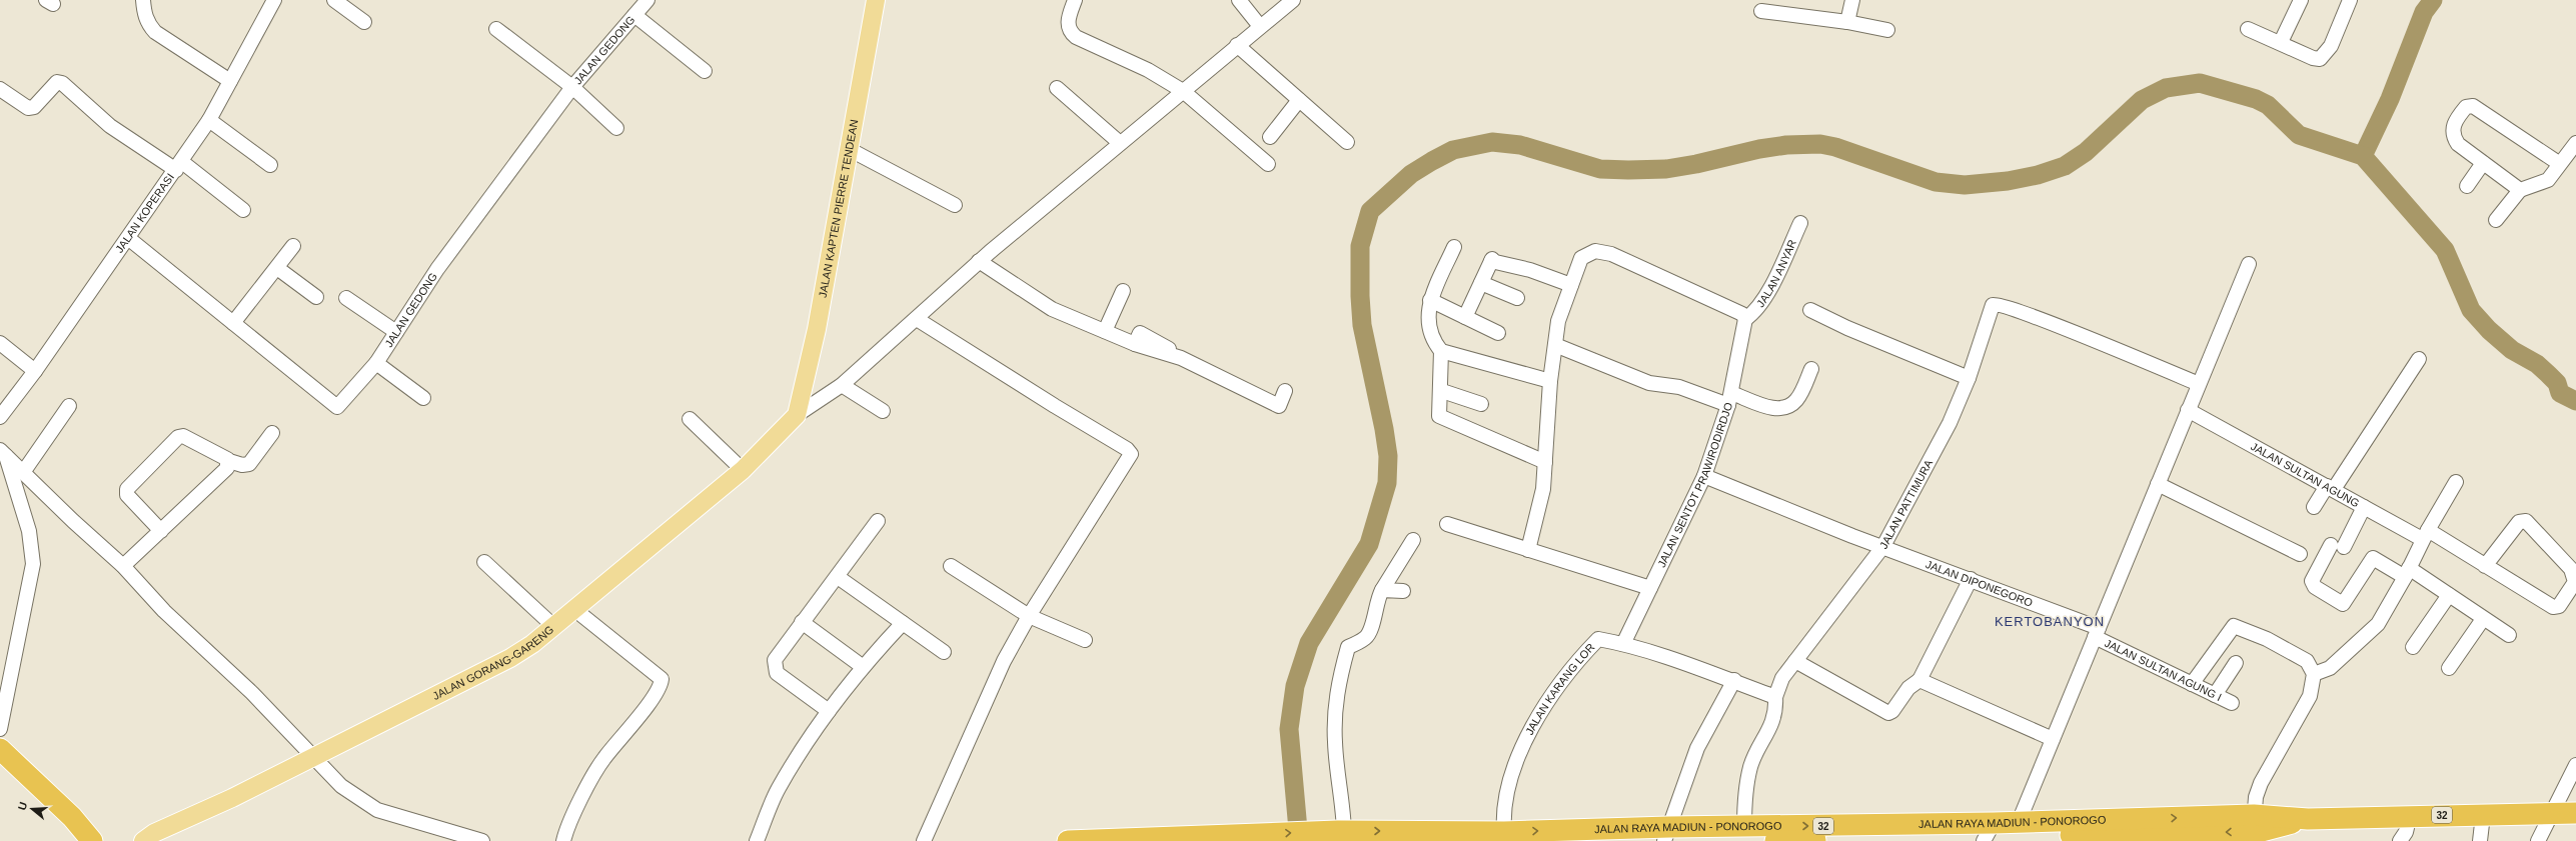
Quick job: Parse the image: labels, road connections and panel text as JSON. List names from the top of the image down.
{
  "streets": {
    "highway": ["32", "JALAN RAYA MADIUN - PONOROGO"],
    "main road": ["JALAN KAPTEN PIERRE TENDEAN", "JALAN GORANG-GARENG"],
    "street": [
      "JALAN GEDONG",
      "JALAN KOPERASI",
      "JALAN ANYAR",
      "JALAN SULTAN AGUNG",
      "JALAN SENTOT PRAWIRODIRDJO",
      "JALAN PATTIMURA",
      "JALAN DIPONEGORO",
      "JALAN SULTAN AGUNG I",
      "JALAN KARANG LOR"
    ]
  },
  "crossings": [
    ["JALAN GEDONG", "JALAN KOPERASI"],
    ["JALAN KAPTEN PIERRE TENDEAN", "JALAN GORANG-GARENG"],
    ["JALAN ANYAR", "JALAN SENTOT PRAWIRODIRDJO"],
    ["JALAN SENTOT PRAWIRODIRDJO", "JALAN DIPONEGORO"],
    ["JALAN SENTOT PRAWIRODIRDJO", "JALAN KARANG LOR"],
    ["JALAN PATTIMURA", "JALAN DIPONEGORO"],
    ["JALAN PATTIMURA", "JALAN KARANG LOR"],
    ["JALAN PATTIMURA", "JALAN RAYA MADIUN - PONOROGO"],
    ["JALAN DIPONEGORO", "JALAN SULTAN AGUNG I"],
    ["JALAN KARANG LOR", "JALAN RAYA MADIUN - PONOROGO"]
  ],
  "one_way": ["JALAN RAYA MADIUN - PONOROGO"],
  "districts": ["KERTOBANYON"],
  "north": "left"
}
